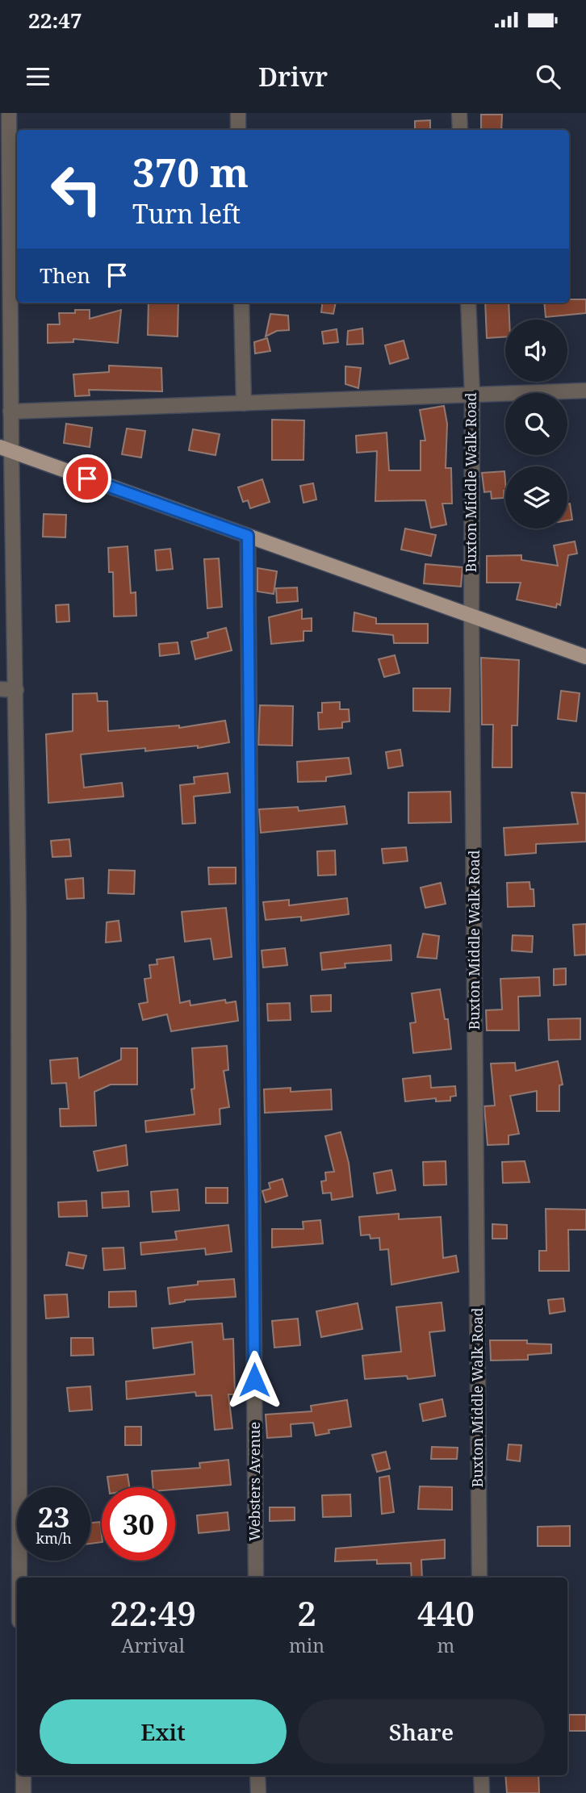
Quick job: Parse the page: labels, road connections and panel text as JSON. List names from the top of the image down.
{
  "streets": {
    "street": ["Buxton Middle Walk Road", "Websters Avenue"]
  },
  "page": {
    "status": "22:47",
    "header": "Drivr",
    "turn": ["370 m", "Turn left"],
    "then": "Then",
    "speed": "23 km/h",
    "limit": "30",
    "eta": [
      "22:49",
      "Arrival",
      "2",
      "min",
      "440",
      "m"
    ],
    "buttons": ["Exit", "Share"]
  }
}
